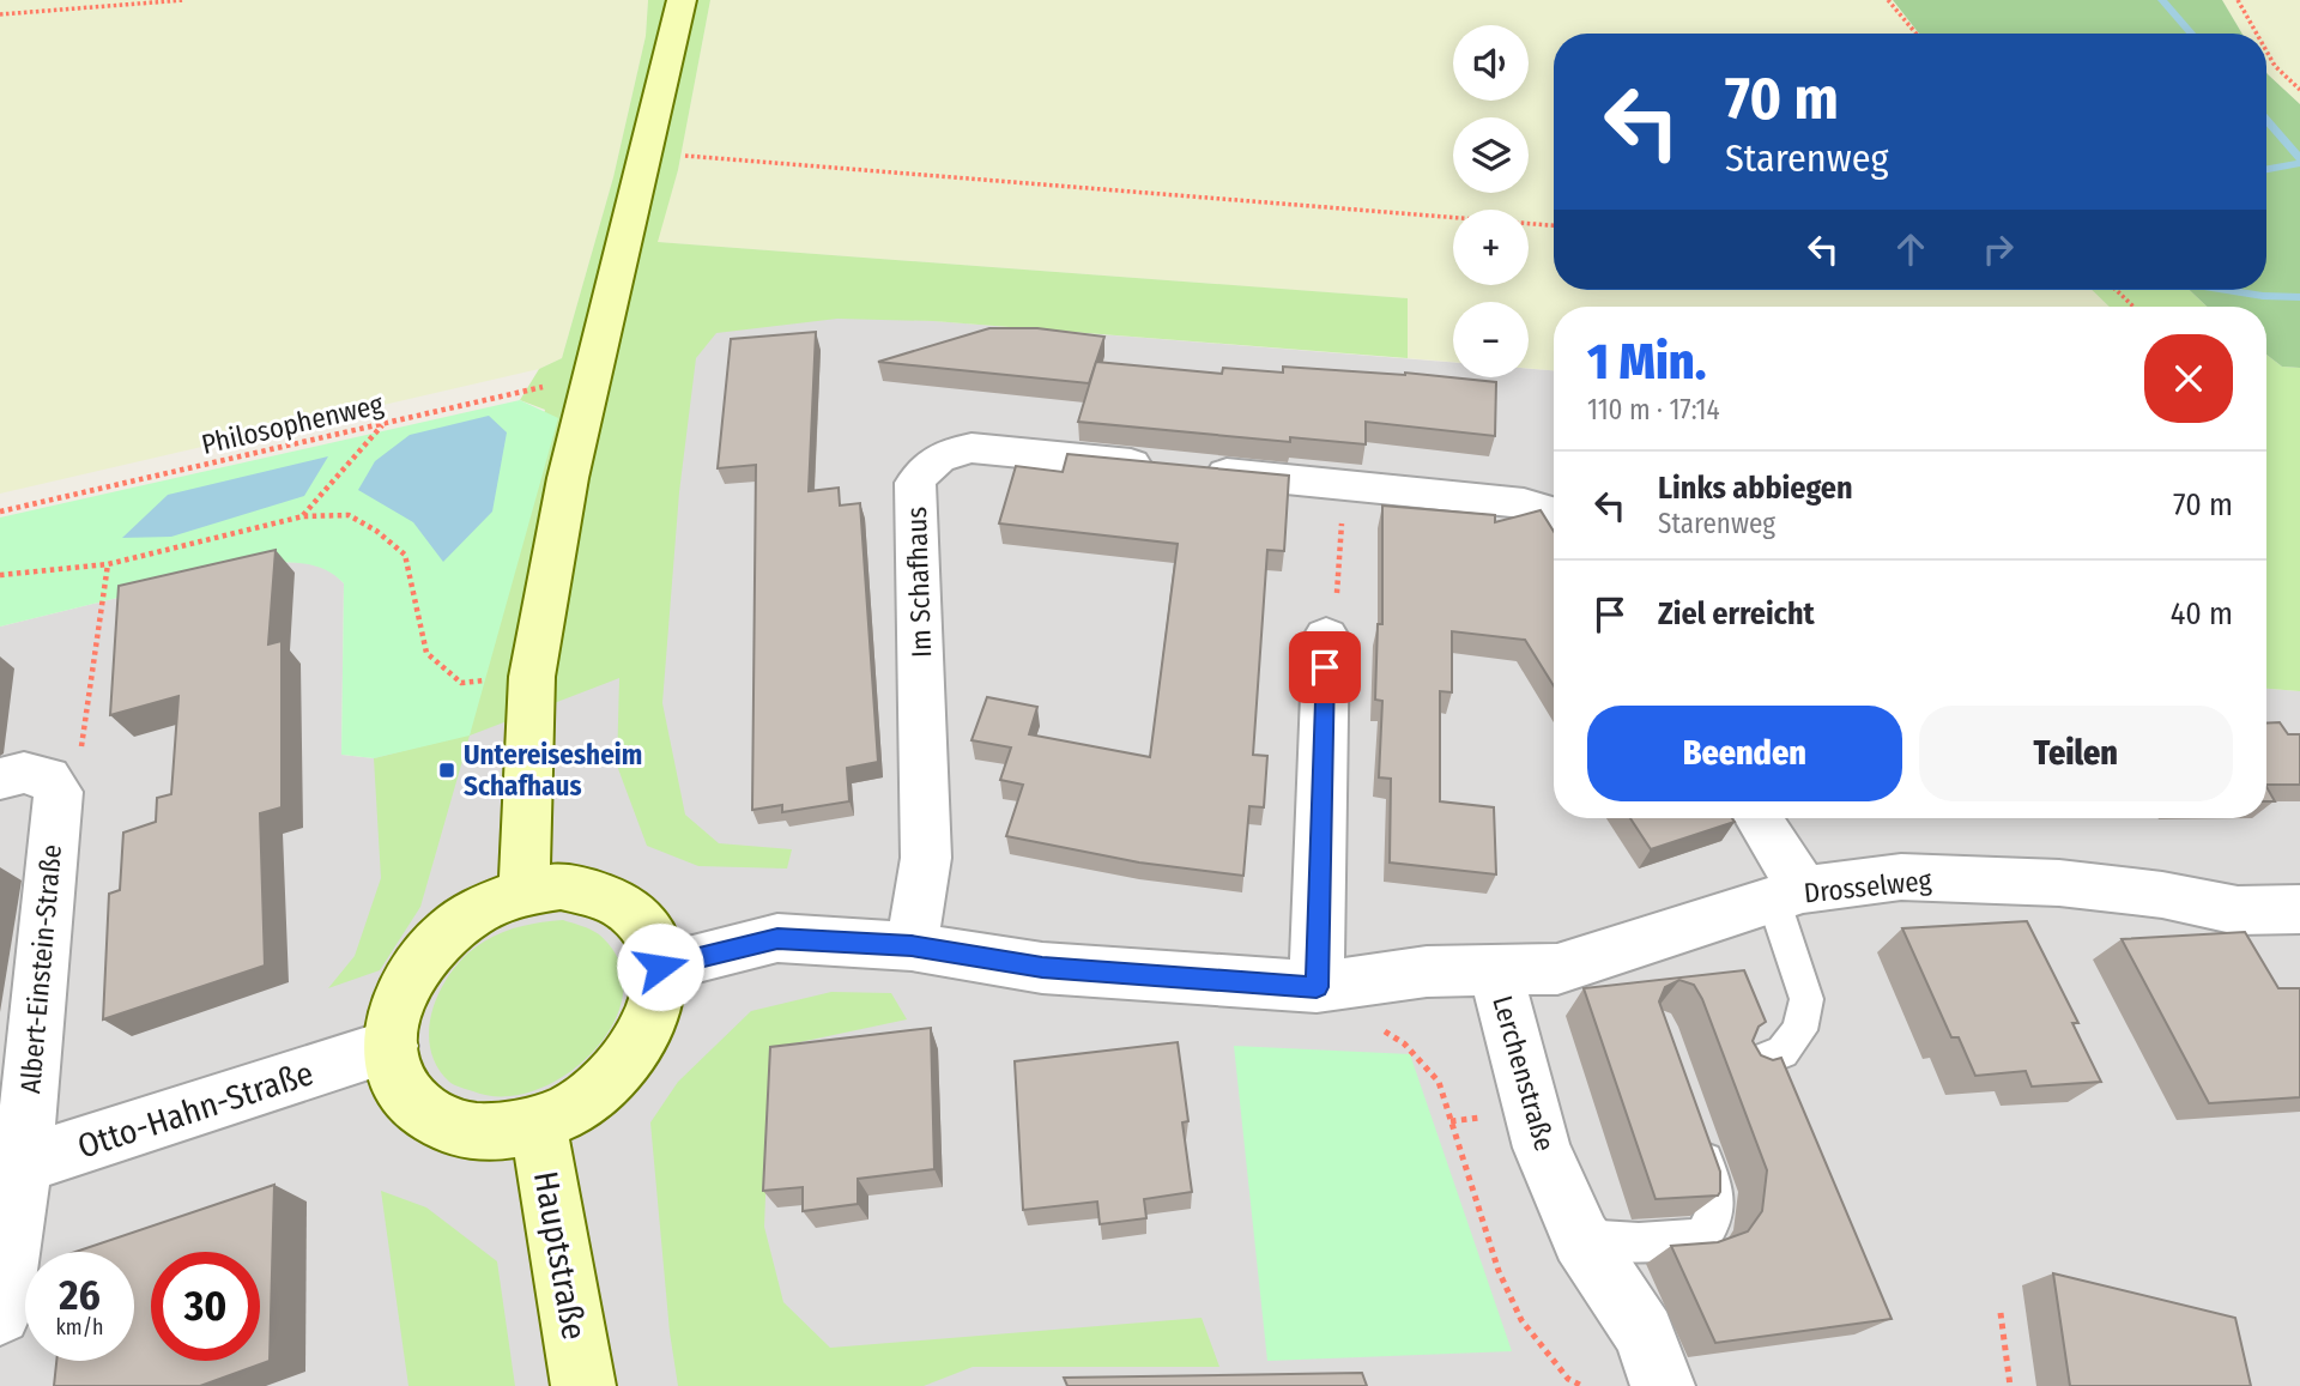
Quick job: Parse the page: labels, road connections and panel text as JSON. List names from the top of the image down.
{
  "streets": {
    "main road": ["Hauptstraße"],
    "street": [
      "Im Schafhaus",
      "Drosselweg",
      "Albert-Einstein-Straße",
      "Lerchenstraße",
      "Otto-Hahn-Straße"
    ],
    "path": ["Philosophenweg"]
  },
  "crossings": [
    ["Im Schafhaus", "Lerchenstraße"],
    ["Drosselweg", "Lerchenstraße"],
    ["Albert-Einstein-Straße", "Otto-Hahn-Straße"],
    ["Lerchenstraße", "Otto-Hahn-Straße"],
    ["Lerchenstraße", "Hauptstraße"],
    ["Otto-Hahn-Straße", "Hauptstraße"]
  ],
  "places": {
    "transit": ["Untereisesheim Schafhaus"]
  },
  "page": {
    "map_buttons": ["+", "−"],
    "turn": ["70 m", "Starenweg"],
    "heading": ["1 Min.", "110 m · 17:14"],
    "list": [
      {
        "name": "Links abbiegen",
        "note": "Starenweg",
        "value": "70 m"
      },
      {
        "name": "Ziel erreicht",
        "value": "40 m"
      }
    ],
    "buttons": ["Beenden", "Teilen"],
    "speed": "26 km/h",
    "limit": "30"
  }
}
